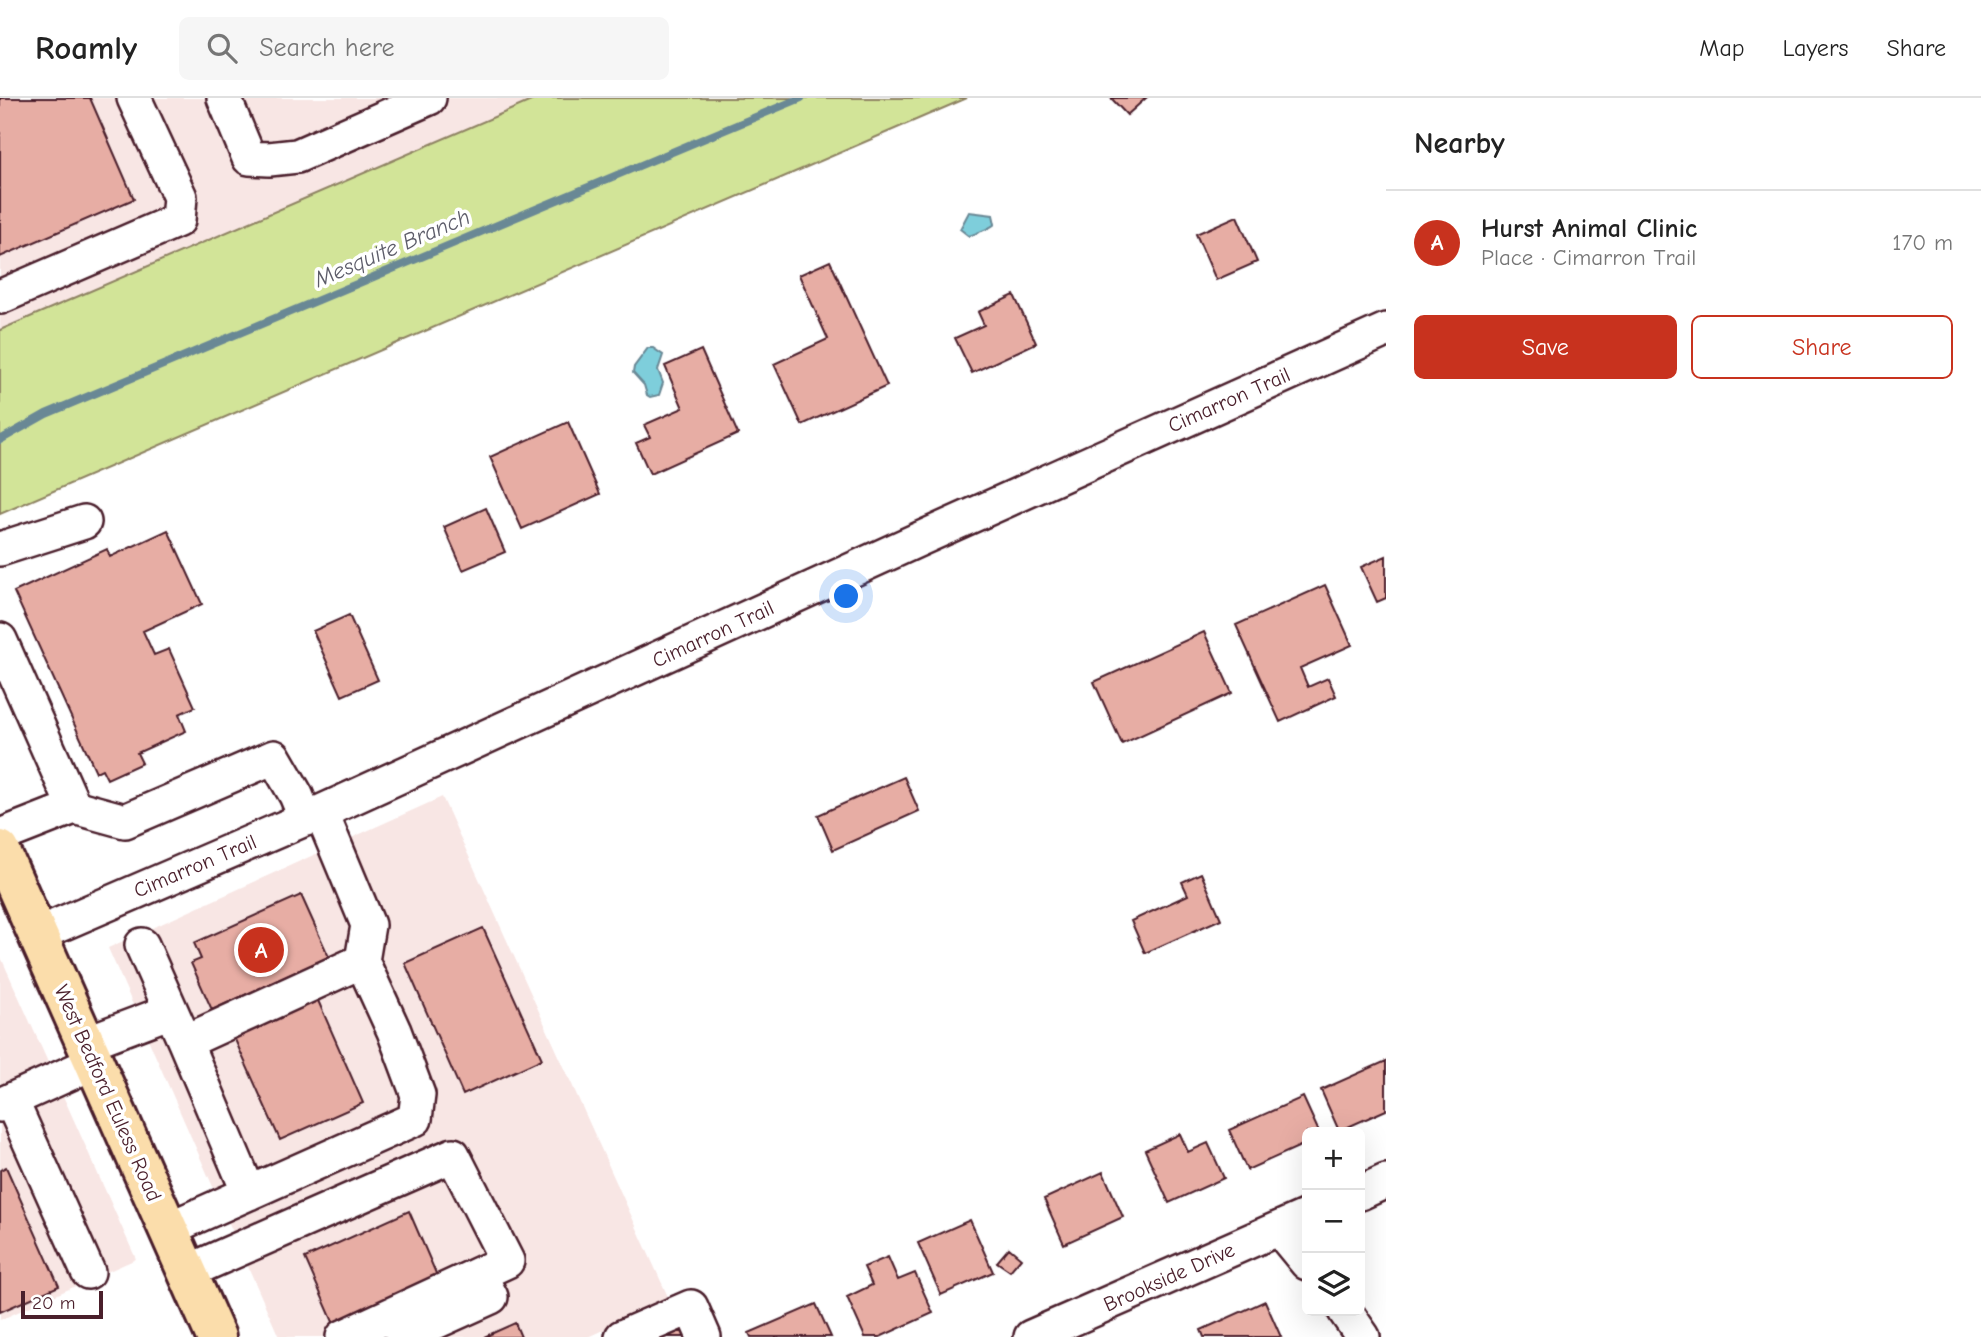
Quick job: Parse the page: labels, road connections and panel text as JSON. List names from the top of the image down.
{
  "streets": {
    "main road": ["West Bedford Euless Road"],
    "street": ["Cimarron Trail", "Brookside Drive"]
  },
  "crossings": [
    ["Cimarron Trail", "West Bedford Euless Road"]
  ],
  "water": ["Mesquite Branch"],
  "scale_bar": "20 m",
  "page": {
    "header": "Roamly",
    "search": "Search here",
    "nav": ["Map", "Layers", "Share"],
    "heading": "Nearby",
    "list": [
      {
        "mark": "A",
        "name": "Hurst Animal Clinic",
        "note": "Place · Cimarron Trail",
        "value": "170 m"
      }
    ],
    "buttons": ["Save", "Share"],
    "pins": "A",
    "map_buttons": ["+", "−"],
    "scale": "20 m"
  }
}
